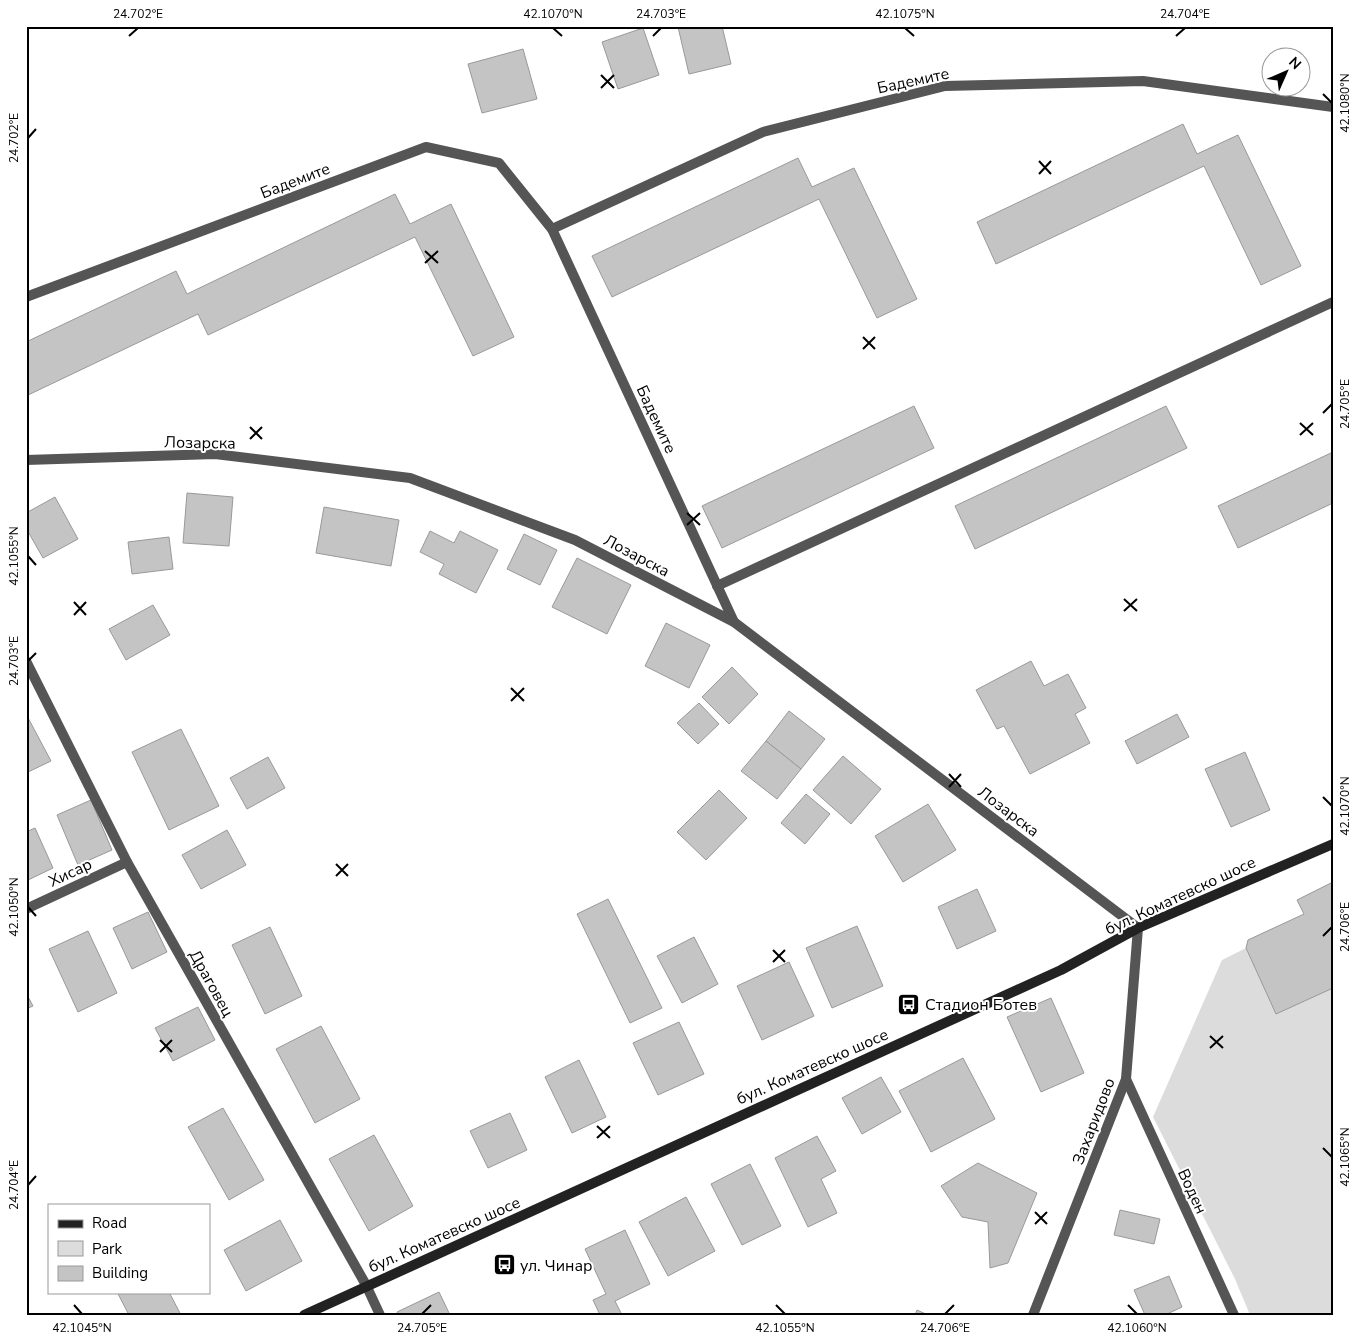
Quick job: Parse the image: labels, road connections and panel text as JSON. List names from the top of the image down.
{
  "streets": {
    "main road": ["бул. Коматевско шосе"],
    "street": [
      "Бадемите",
      "Лозарска",
      "Хисар",
      "Драговец",
      "Захаридово",
      "Воден"
    ]
  },
  "crossings": [
    ["Бадемите", "Лозарска"],
    ["Лозарска", "бул. Коматевско шосе"],
    ["Лозарска", "Захаридово"],
    ["Хисар", "Драговец"],
    ["бул. Коматевско шосе", "Драговец"],
    ["бул. Коматевско шосе", "Захаридово"],
    ["Захаридово", "Воден"]
  ],
  "places": {
    "bus stop": ["Стадион Ботев", "ул. Чинар"]
  },
  "legend": ["Road", "Park", "Building"],
  "north": "top right",
  "coordinates": [
    "24.702°E",
    "42.1070°N",
    "24.703°E",
    "42.1075°N",
    "24.704°E",
    "42.1080°N",
    "24.705°E",
    "42.1055°N",
    "42.1050°N",
    "24.706°E",
    "42.1065°N",
    "42.1045°N",
    "42.1060°N"
  ]
}
